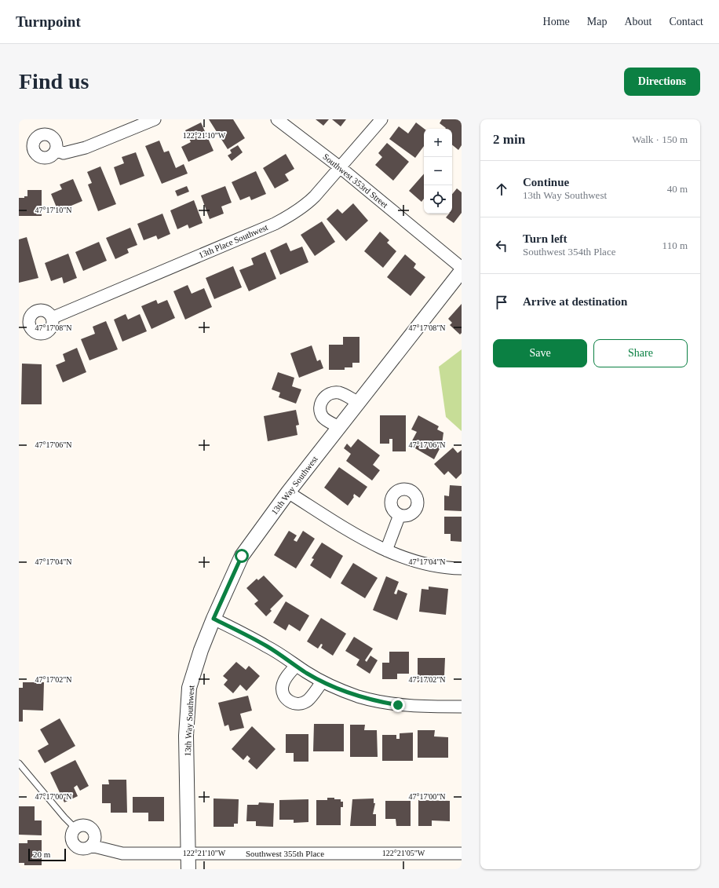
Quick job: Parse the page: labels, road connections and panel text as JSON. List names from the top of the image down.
{
  "streets": {
    "street": [
      "Southwest 353rd Street",
      "13th Place Southwest",
      "13th Way Southwest",
      "Southwest 355th Place"
    ]
  },
  "crossings": [
    ["Southwest 353rd Street", "13th Place Southwest"],
    ["13th Way Southwest", "Southwest 355th Place"]
  ],
  "scale_bar": "20 m",
  "page": {
    "header": "Turnpoint",
    "nav": [
      "Home",
      "Map",
      "About",
      "Contact"
    ],
    "buttons": [
      "Directions",
      ["Save", "Share"]
    ],
    "title": "Find us",
    "heading": ["2 min", "Walk · 150 m"],
    "map_buttons": ["+", "−"],
    "list": [
      ["Continue", "13th Way Southwest", "40 m"],
      ["Turn left", "Southwest 354th Place", "110 m"],
      "Arrive at destination"
    ],
    "scale": "20 m"
  },
  "coordinates": [
    "122°21'10\"W",
    "47°17'10\"N",
    "47°17'08\"N",
    "47°17'06\"N",
    "47°17'04\"N",
    "47°17'02\"N",
    "47°17'00\"N",
    "122°21'05\"W"
  ]
}
